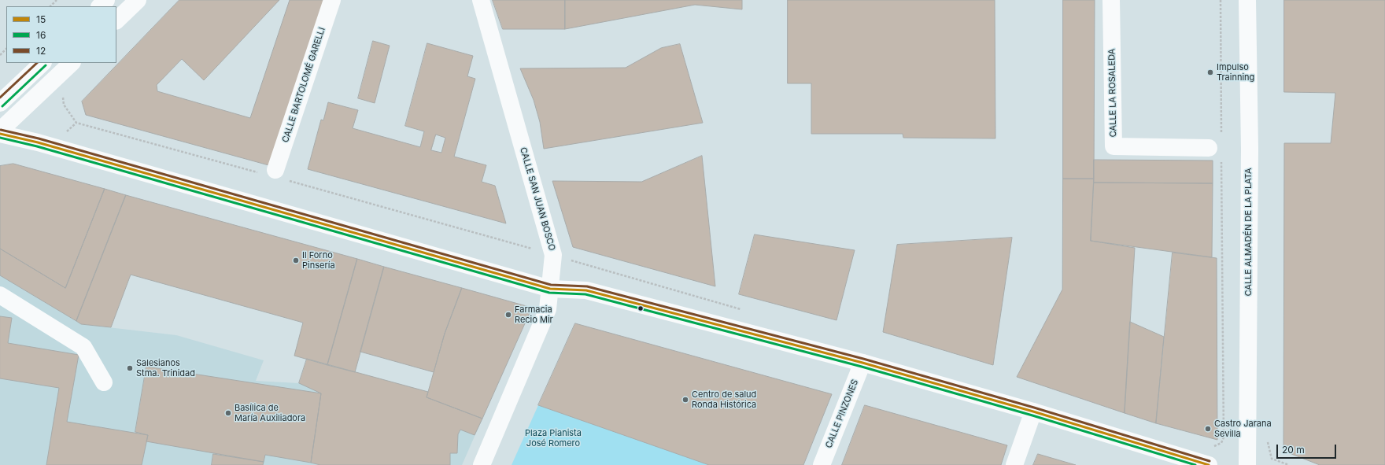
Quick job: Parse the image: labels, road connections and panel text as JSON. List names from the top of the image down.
{
  "streets": {
    "main road": [
      "CALLE BARTOLOMÉ GARELLI",
      "CALLE LA ROSALEDA",
      "CALLE SAN JUAN BOSCO",
      "CALLE ALMADÉN DE LA PLATA",
      "CALLE PINZONES"
    ]
  },
  "parks": ["Plaza Pianista José Romero"],
  "places": [
    "Impulso Trainning",
    "Il Forno Pinsería",
    "Farmacia Recio Mir",
    "Salesianos Stma. Trinidad",
    "Centro de salud Ronda Histórica",
    "Basílica de María Auxiliadora",
    "Castro Jarana Sevilla"
  ],
  "lines": ["transit line 12", "transit line 16", "transit line 15"],
  "legend": ["15", "16", "12"],
  "scale_bar": "20 m"
}
